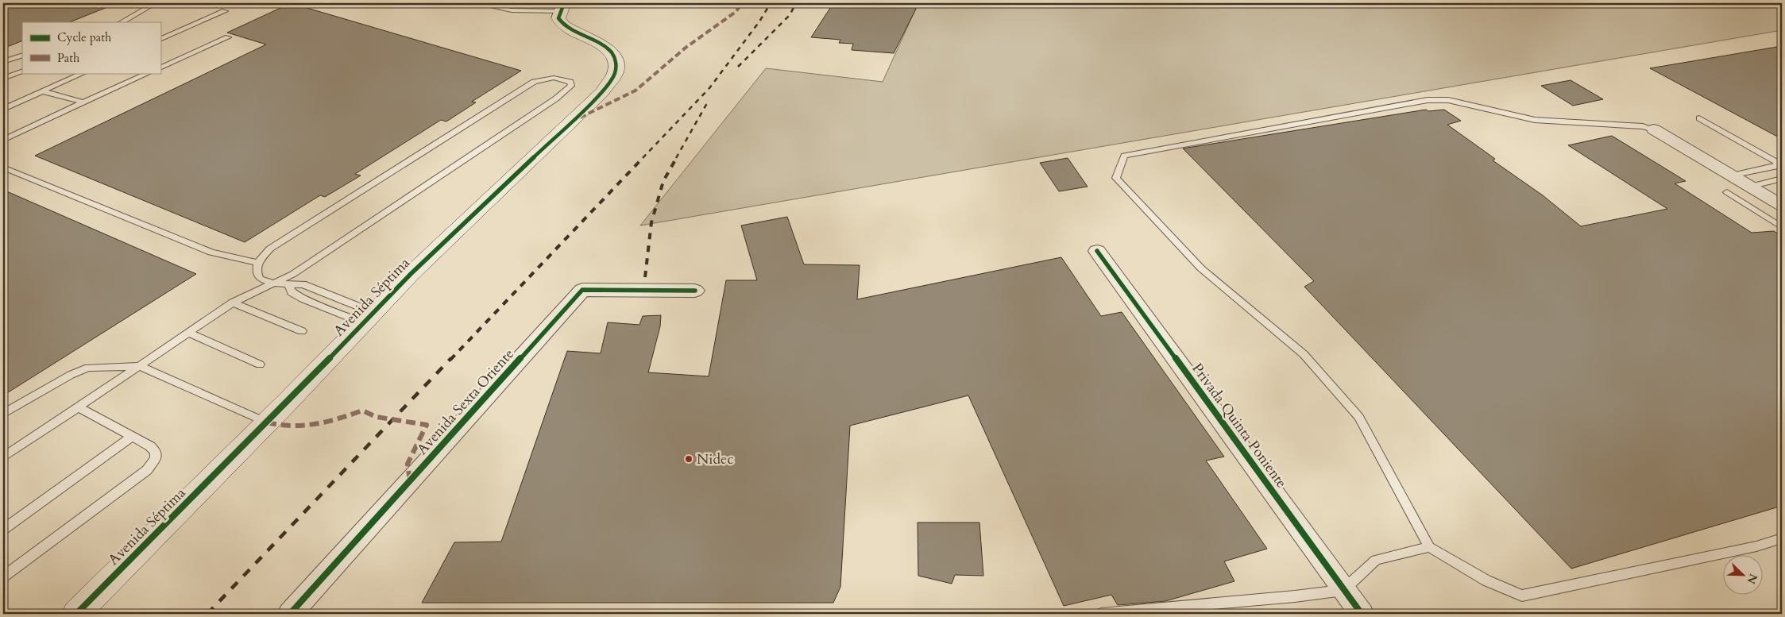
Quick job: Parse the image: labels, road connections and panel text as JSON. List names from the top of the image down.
{
  "streets": {
    "street": ["Avenida Séptima", "Avenida Sexta Oriente", "Privada Quinta Poniente"]
  },
  "places": ["Nidec"],
  "legend": ["Cycle path", "Path"],
  "north": "bottom right"
}
